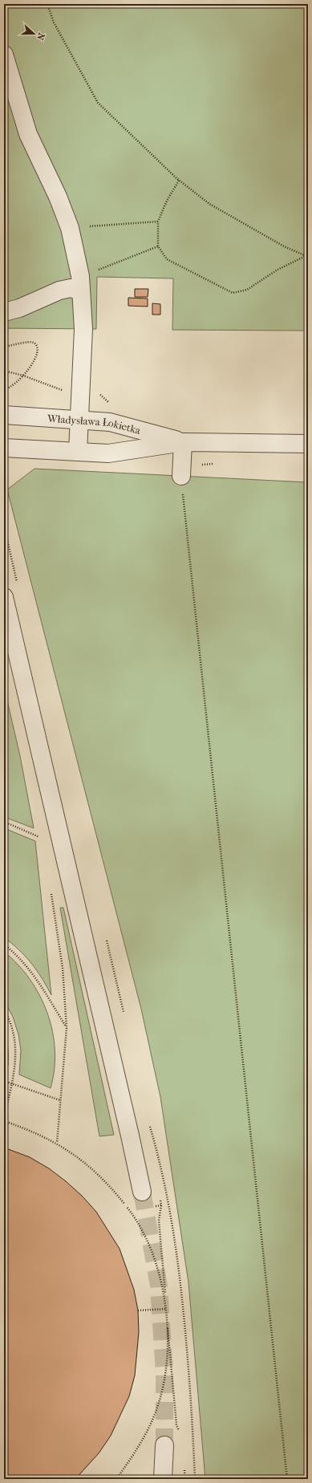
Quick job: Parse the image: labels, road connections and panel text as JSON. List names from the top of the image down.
{
  "streets": {
    "street": ["Władysława Łokietka"]
  },
  "north": "right"
}
